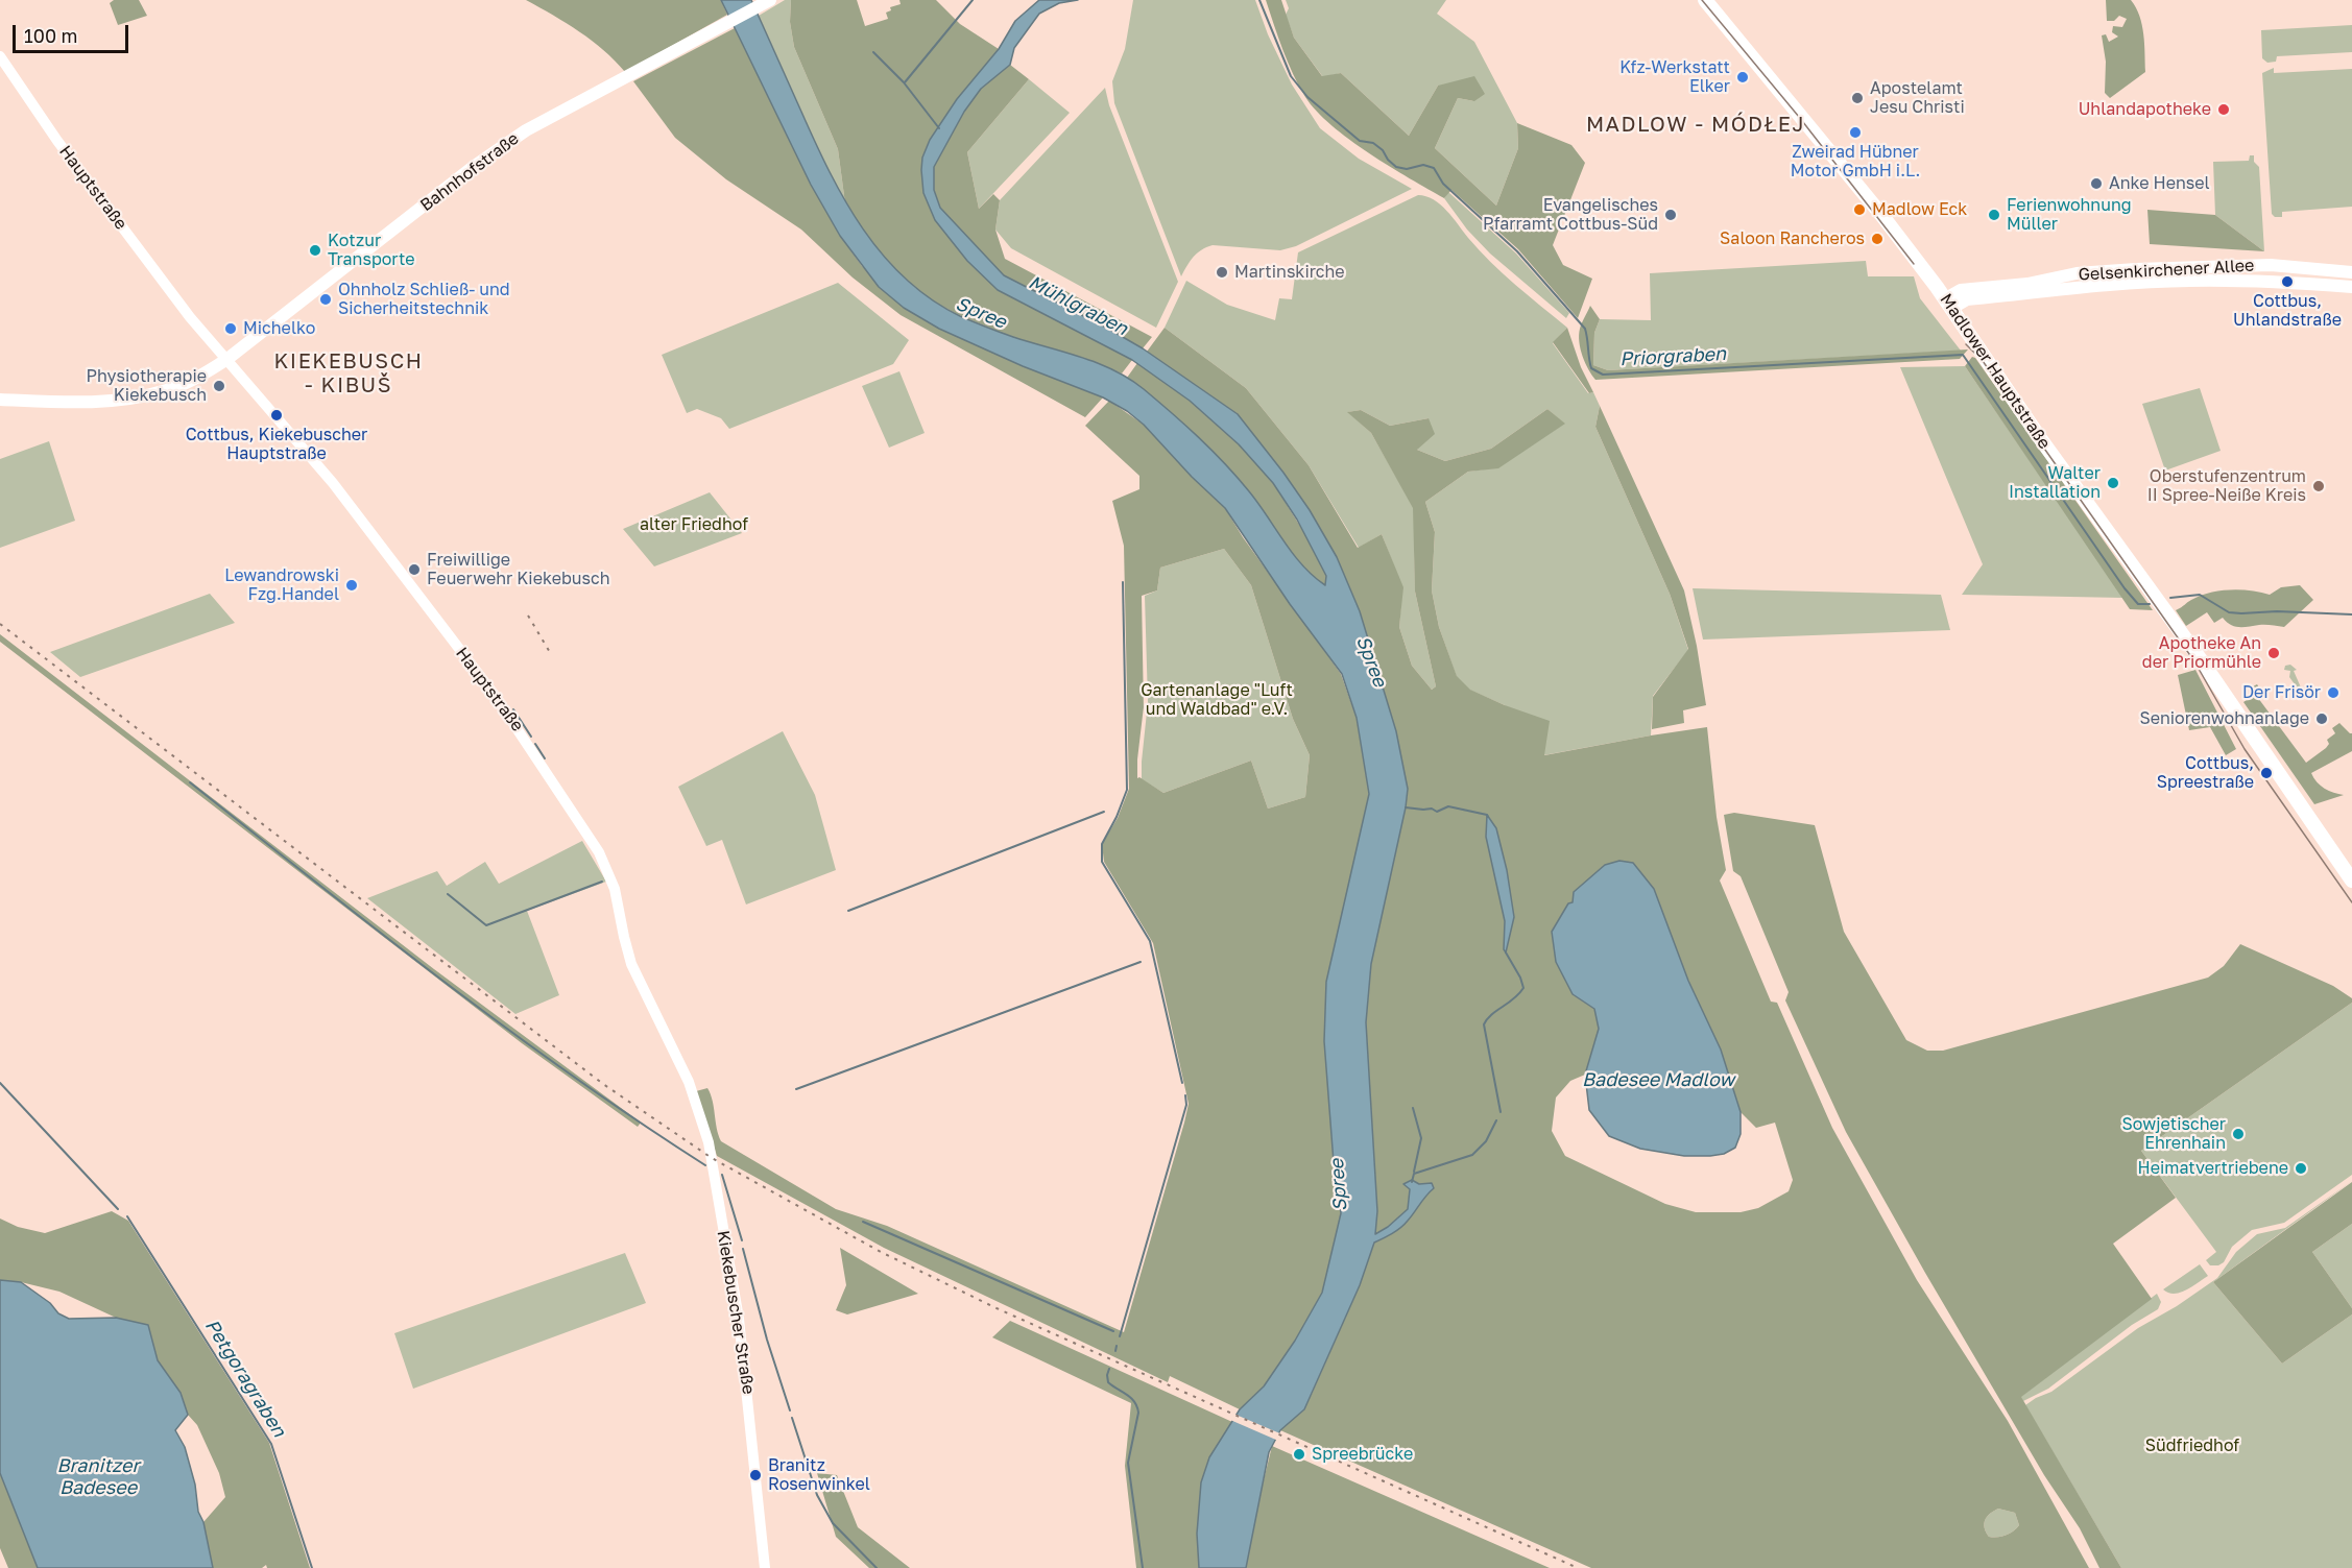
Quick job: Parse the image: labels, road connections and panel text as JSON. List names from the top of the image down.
{
  "streets": {
    "main road": ["Bahnhofstraße", "Gelsenkirchener Allee", "Madlower Hauptstraße"],
    "street": ["Hauptstraße", "Kiekebuscher Straße"]
  },
  "crossings": [
    ["Bahnhofstraße", "Hauptstraße"],
    ["Hauptstraße", "Kiekebuscher Straße"],
    ["Gelsenkirchener Allee", "Madlower Hauptstraße"]
  ],
  "districts": ["MADLOW - MÓDŁEJ", "KIEKEBUSCH - KIBUŠ"],
  "water": [
    "Mühlgraben",
    "Spree",
    "Priorgraben",
    "Badesee Madlow",
    "Petgoragraben",
    "Branitzer Badesee"
  ],
  "parks": ["alter Friedhof", "Gartenanlage \"Luft und Waldbad\" e.V.", "Südfriedhof"],
  "places": [
    "Kfz-Werkstatt Elker",
    "Apostelamt Jesu Christi",
    "Uhlandapotheke",
    "Zweirad Hübner Motor GmbH i.L.",
    "Anke Hensel",
    "Madlow Eck",
    "Evangelisches Pfarramt Cottbus-Süd",
    "Ferienwohnung Müller",
    "Saloon Rancheros",
    "Kotzur Transporte",
    "Martinskirche",
    "Cottbus, Uhlandstraße",
    "Ohnholz Schließ- und Sicherheitstechnik",
    "Michelko",
    "Physiotherapie Kiekebusch",
    "Cottbus, Kiekebuscher Hauptstraße",
    "Walter Installation",
    "Oberstufenzentrum II Spree-Neiße Kreis",
    "Freiwillige Feuerwehr Kiekebusch",
    "Lewandrowski Fzg.Handel",
    "Apotheke An der Priormühle",
    "Der Frisör",
    "Seniorenwohnanlage",
    "Cottbus, Spreestraße",
    "Sowjetischer Ehrenhain",
    "Heimatvertriebene",
    "Spreebrücke",
    "Branitz Rosenwinkel"
  ],
  "scale_bar": "100 m"
}
